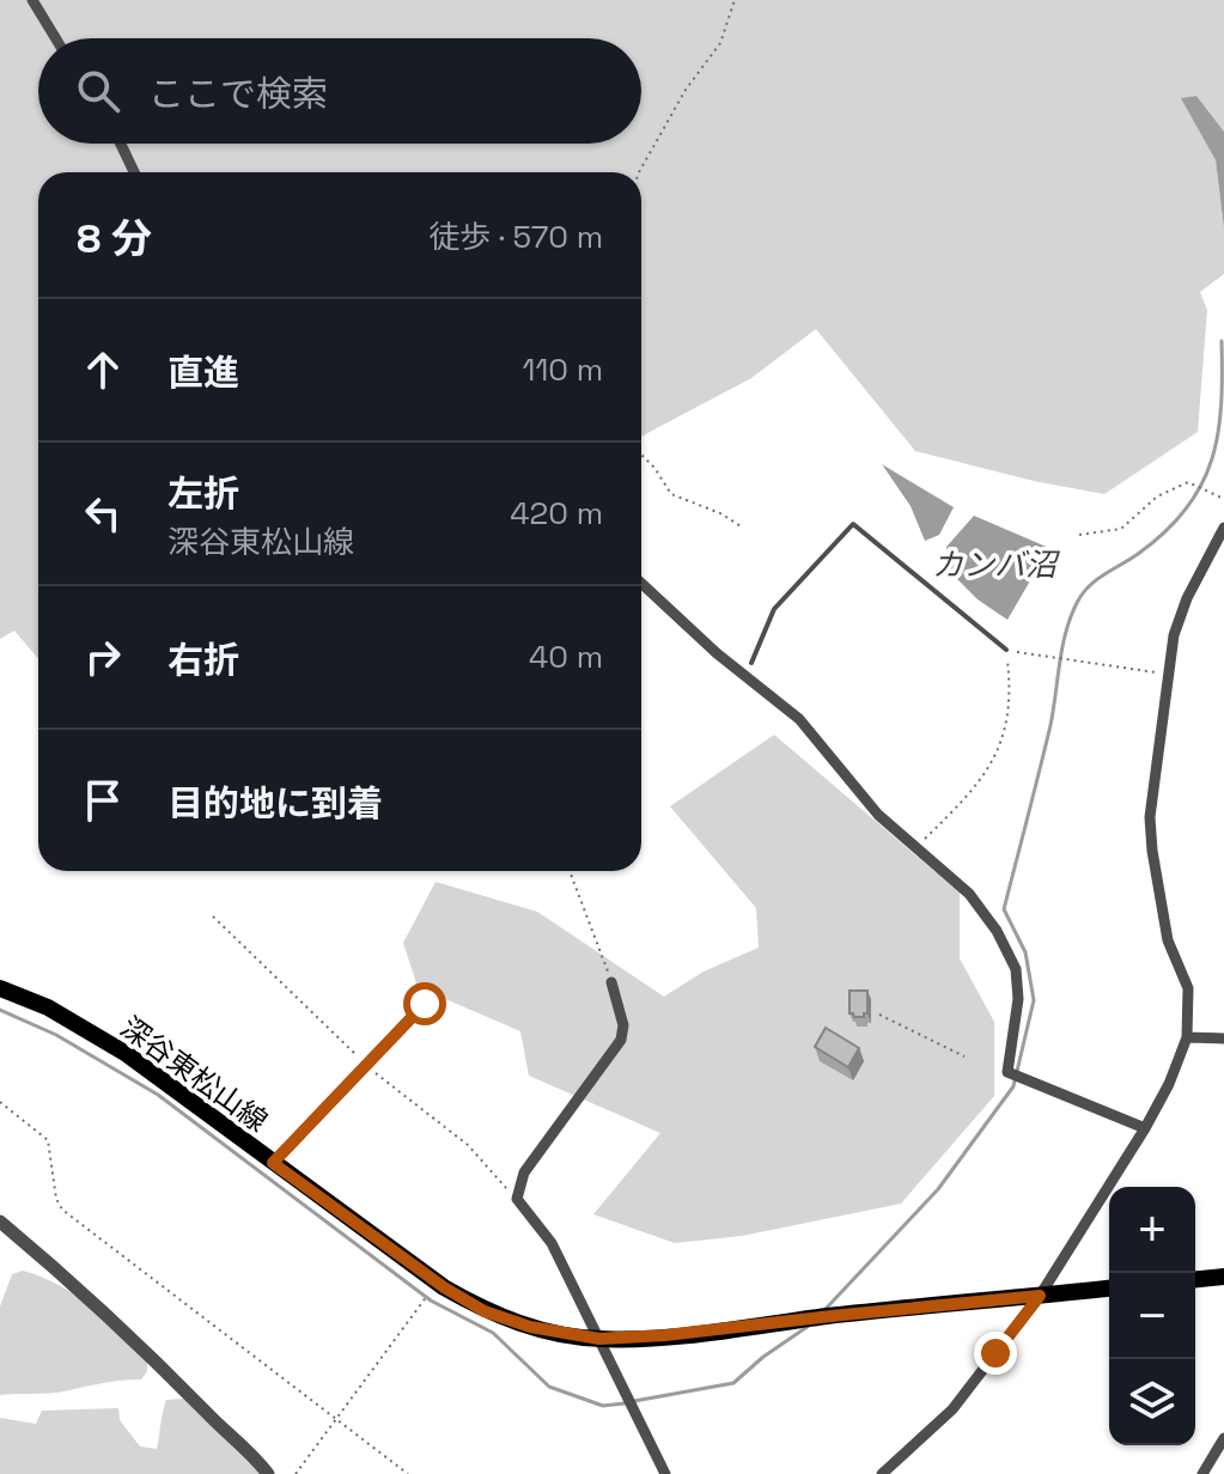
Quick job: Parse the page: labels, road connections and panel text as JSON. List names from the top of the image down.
{
  "streets": {
    "main road": ["深谷東松山線"]
  },
  "water": ["カンバ沼"],
  "page": {
    "search": "ここで検索",
    "heading": ["8 分", "徒歩 · 570 m"],
    "list": [
      ["直進", "110 m"],
      ["左折", "深谷東松山線", "420 m"],
      ["右折", "40 m"],
      "目的地に到着"
    ],
    "map_buttons": ["+", "−"]
  }
}
